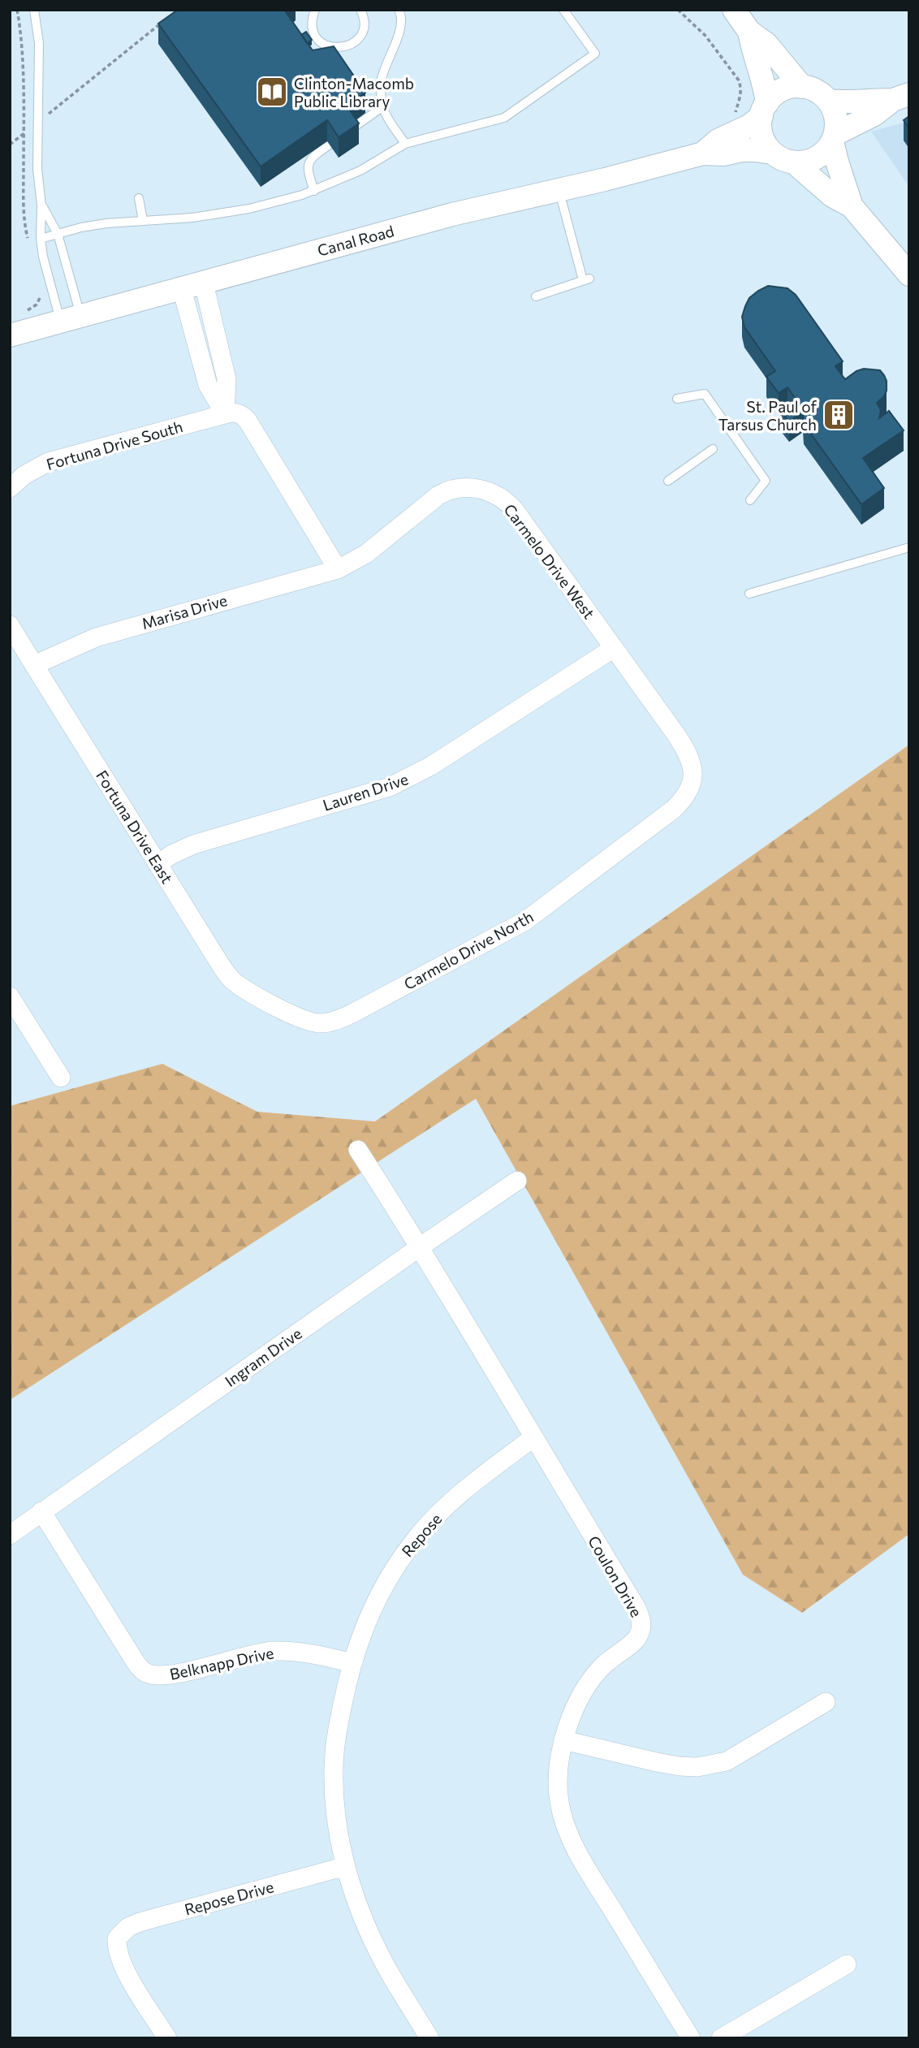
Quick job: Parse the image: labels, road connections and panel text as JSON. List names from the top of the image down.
{
  "streets": {
    "street": [
      "Canal Road",
      "Fortuna Drive South",
      "Carmelo Drive West",
      "Marisa Drive",
      "Lauren Drive",
      "Fortuna Drive East",
      "Carmelo Drive North",
      "Ingram Drive",
      "Repose",
      "Coulon Drive",
      "Belknapp Drive",
      "Repose Drive"
    ]
  },
  "crossings": [
    ["Carmelo Drive West", "Marisa Drive"],
    ["Carmelo Drive West", "Lauren Drive"],
    ["Carmelo Drive West", "Carmelo Drive North"],
    ["Marisa Drive", "Fortuna Drive East"],
    ["Lauren Drive", "Fortuna Drive East"],
    ["Fortuna Drive East", "Carmelo Drive North"],
    ["Ingram Drive", "Coulon Drive"],
    ["Ingram Drive", "Belknapp Drive"],
    ["Repose", "Coulon Drive"],
    ["Repose", "Belknapp Drive"],
    ["Repose", "Repose Drive"]
  ],
  "places": {
    "library": ["Clinton-Macomb Public Library"],
    "building": ["St. Paul of Tarsus Church"]
  }
}
